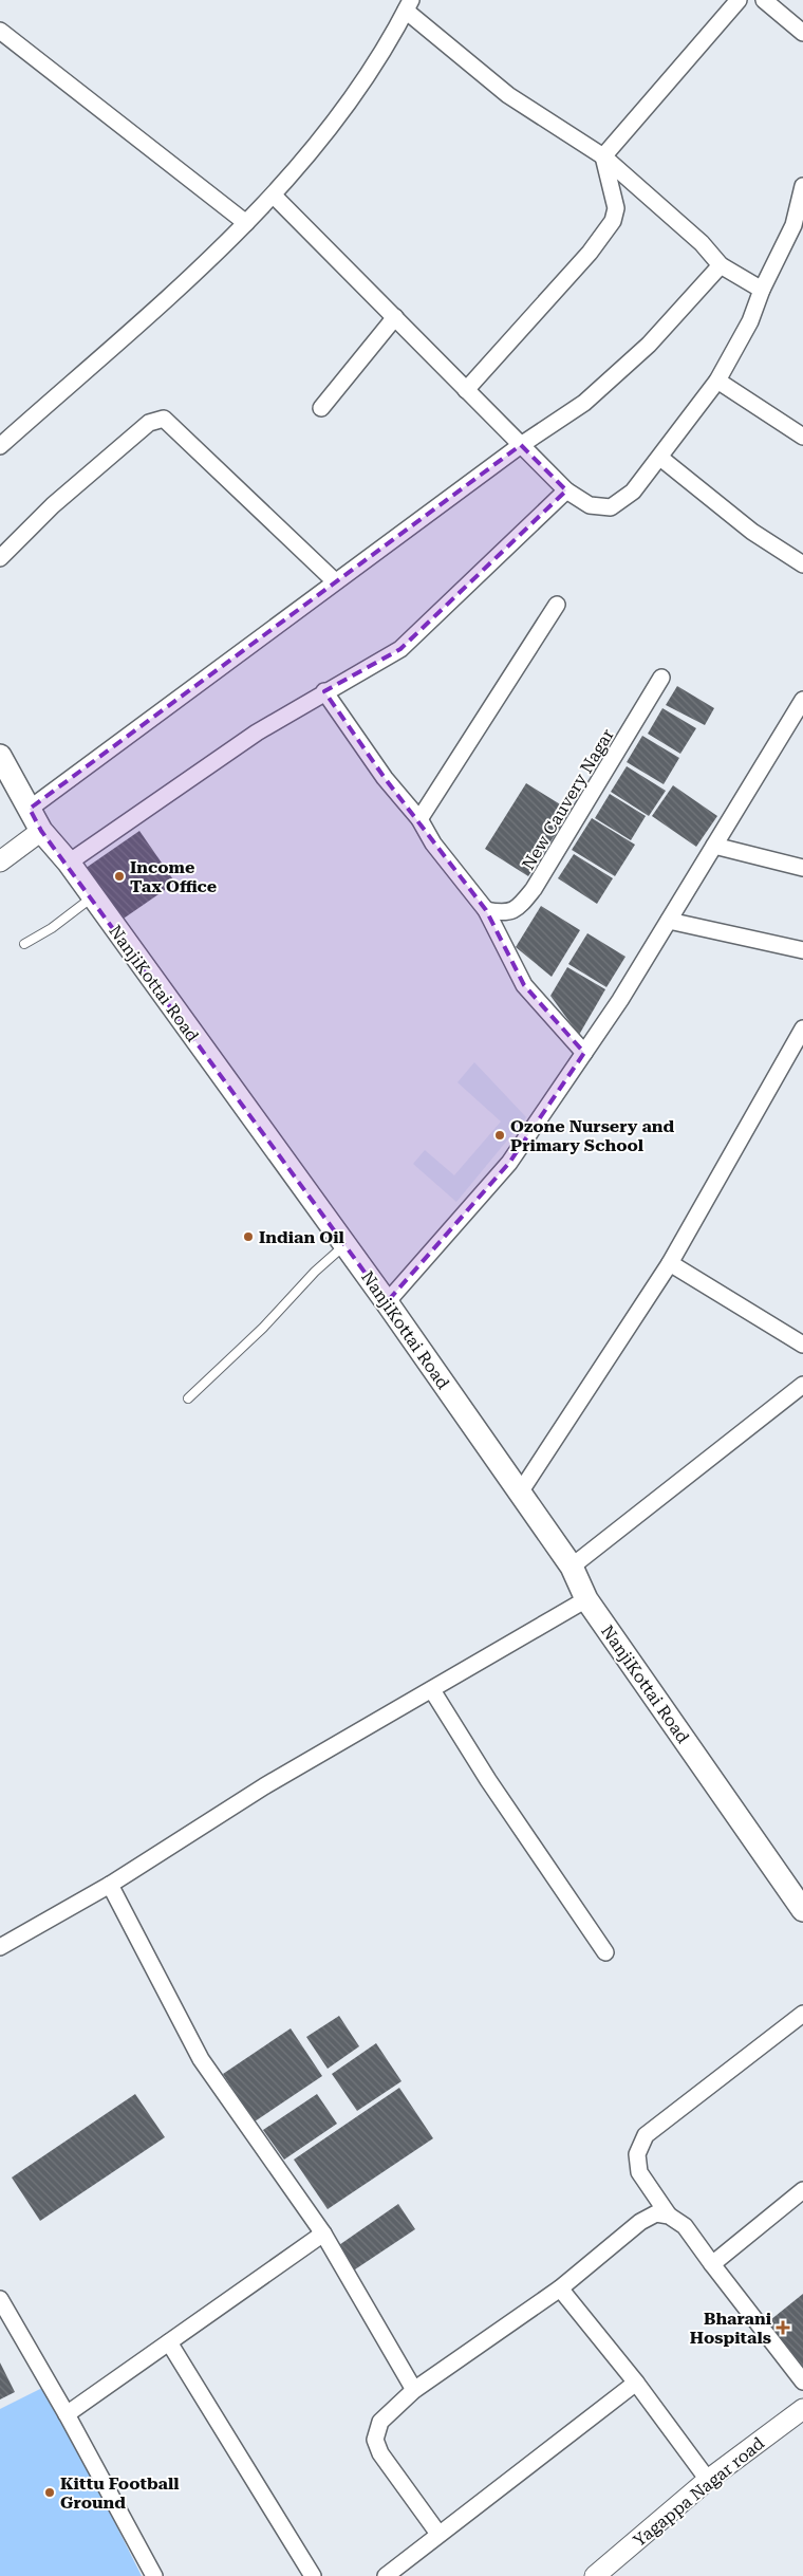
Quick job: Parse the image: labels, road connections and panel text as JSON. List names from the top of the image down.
{
  "streets": {
    "main road": ["NanjiKottai Road"],
    "street": ["New Cauvery Nagar", "Yagappa Nagar road"]
  },
  "places": {
    "other": [
      "Income Tax Office",
      "Ozone Nursery and Primary School",
      "Indian Oil",
      "Kittu Football Ground"
    ],
    "health": ["Bharani Hospitals"]
  }
}
